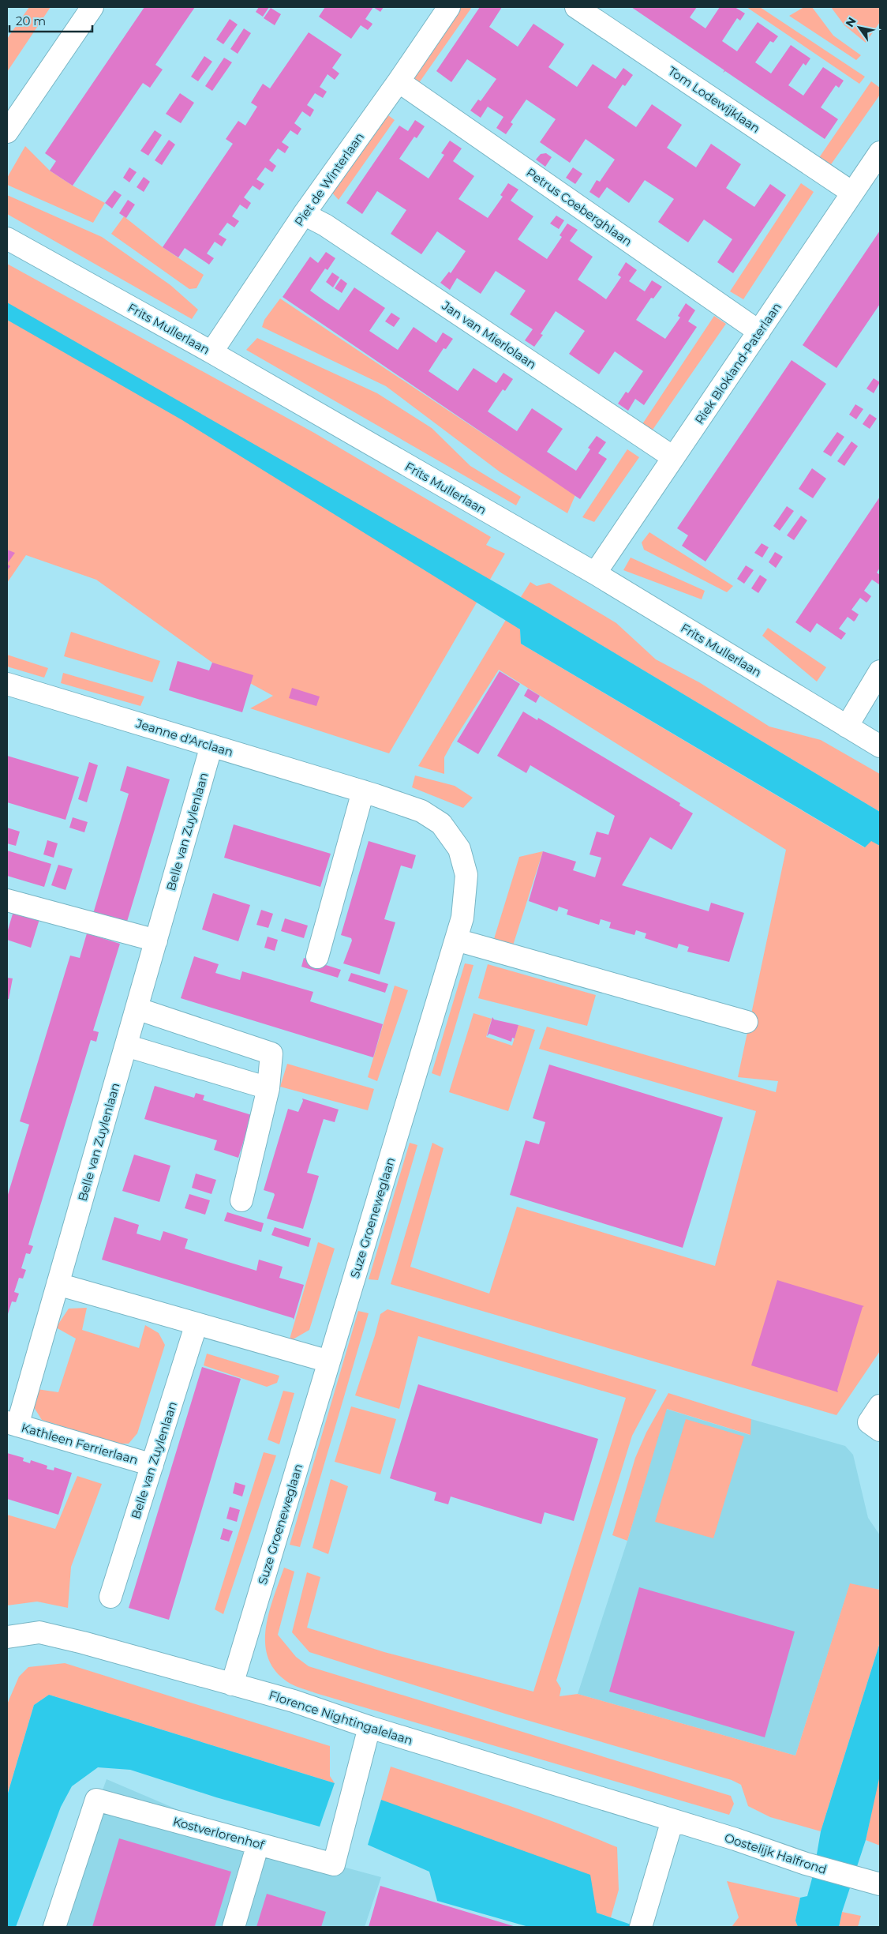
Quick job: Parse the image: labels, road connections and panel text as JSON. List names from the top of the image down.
{
  "streets": {
    "street": [
      "Tom Lodewijklaan",
      "Piet de Winterlaan",
      "Petrus Coeberghlaan",
      "Frits Mullerlaan",
      "Jan van Mierlolaan",
      "Riek Blokland-Paterlaan",
      "Jeanne d'Arclaan",
      "Belle van Zuylenlaan",
      "Suze Groeneweglaan",
      "Kathleen Ferrierlaan",
      "Florence Nightingalelaan",
      "Kostverlorenhof",
      "Oostelijk Halfrond"
    ]
  },
  "crossings": [
    ["Tom Lodewijklaan", "Riek Blokland-Paterlaan"],
    ["Piet de Winterlaan", "Petrus Coeberghlaan"],
    ["Piet de Winterlaan", "Frits Mullerlaan"],
    ["Piet de Winterlaan", "Jan van Mierlolaan"],
    ["Petrus Coeberghlaan", "Riek Blokland-Paterlaan"],
    ["Frits Mullerlaan", "Riek Blokland-Paterlaan"],
    ["Jan van Mierlolaan", "Riek Blokland-Paterlaan"],
    ["Jeanne d'Arclaan", "Belle van Zuylenlaan"],
    ["Jeanne d'Arclaan", "Suze Groeneweglaan"],
    ["Belle van Zuylenlaan", "Kathleen Ferrierlaan"],
    ["Suze Groeneweglaan", "Florence Nightingalelaan"],
    ["Florence Nightingalelaan", "Kostverlorenhof"],
    ["Florence Nightingalelaan", "Oostelijk Halfrond"]
  ],
  "scale_bar": "20 m",
  "north": "top left"
}
